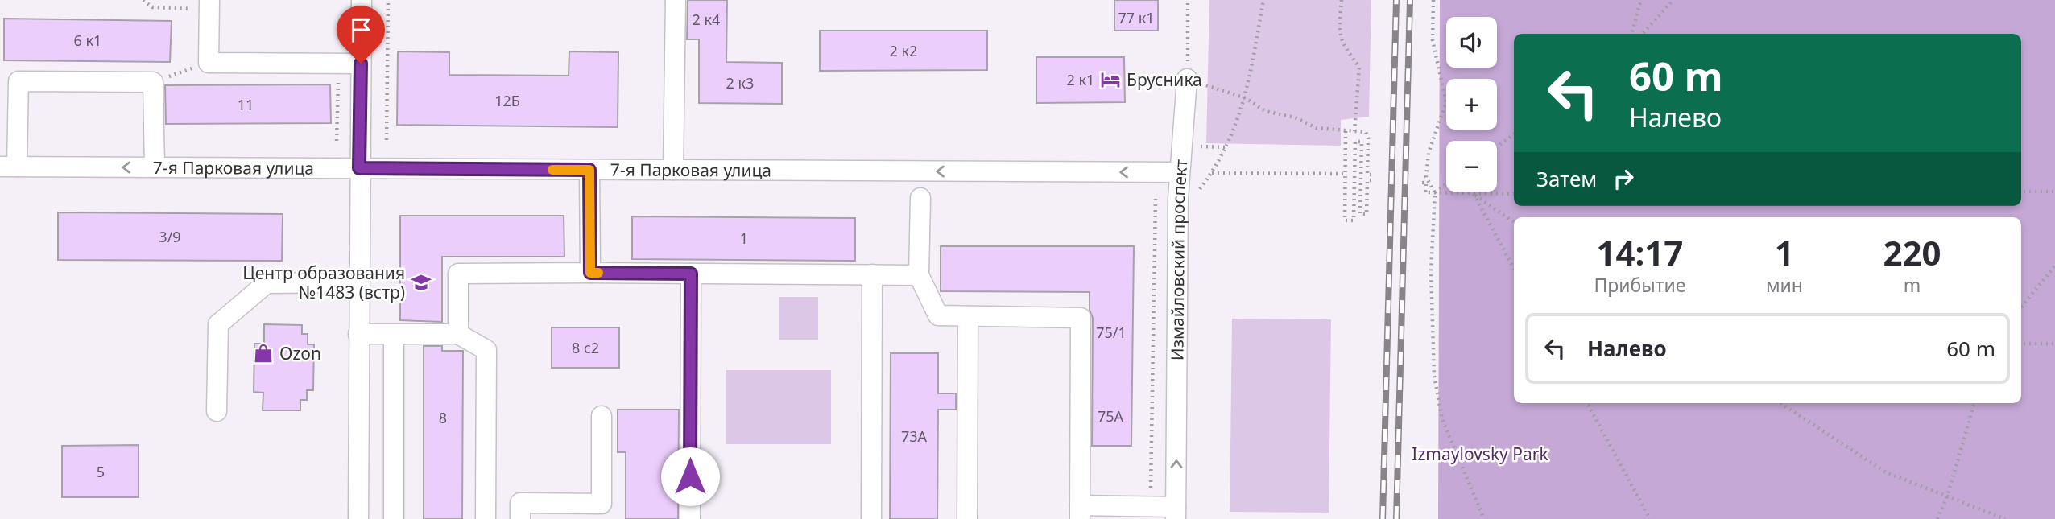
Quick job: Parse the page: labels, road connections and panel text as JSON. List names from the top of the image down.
{
  "streets": {
    "street": ["7-я Парковая улица", "Измайловский проспект"]
  },
  "crossings": [
    ["7-я Парковая улица", "Измайловский проспект"]
  ],
  "one_way": ["Измайловский проспект"],
  "parks": ["Izmaylovsky Park"],
  "places": {
    "hotel": ["Брусника"],
    "school or university": ["Центр образования №1483 (встр)"],
    "shop": ["Ozon"]
  },
  "house_numbers": [
    "77 к1",
    "2 к4",
    "6 к1",
    "2 к2",
    "2 к1",
    "2 к3",
    "12Б",
    "11",
    "3/9",
    "1",
    "75/1",
    "8 с2",
    "75А",
    "8",
    "73А",
    "5"
  ],
  "page": {
    "map_buttons": ["+", "−"],
    "turn": ["60 m", "Налево"],
    "then": "Затем",
    "eta": [
      "14:17",
      "Прибытие",
      "1",
      "мин",
      "220",
      "m"
    ],
    "list": [
      {
        "name": "Налево",
        "value": "60 m"
      }
    ]
  }
}
